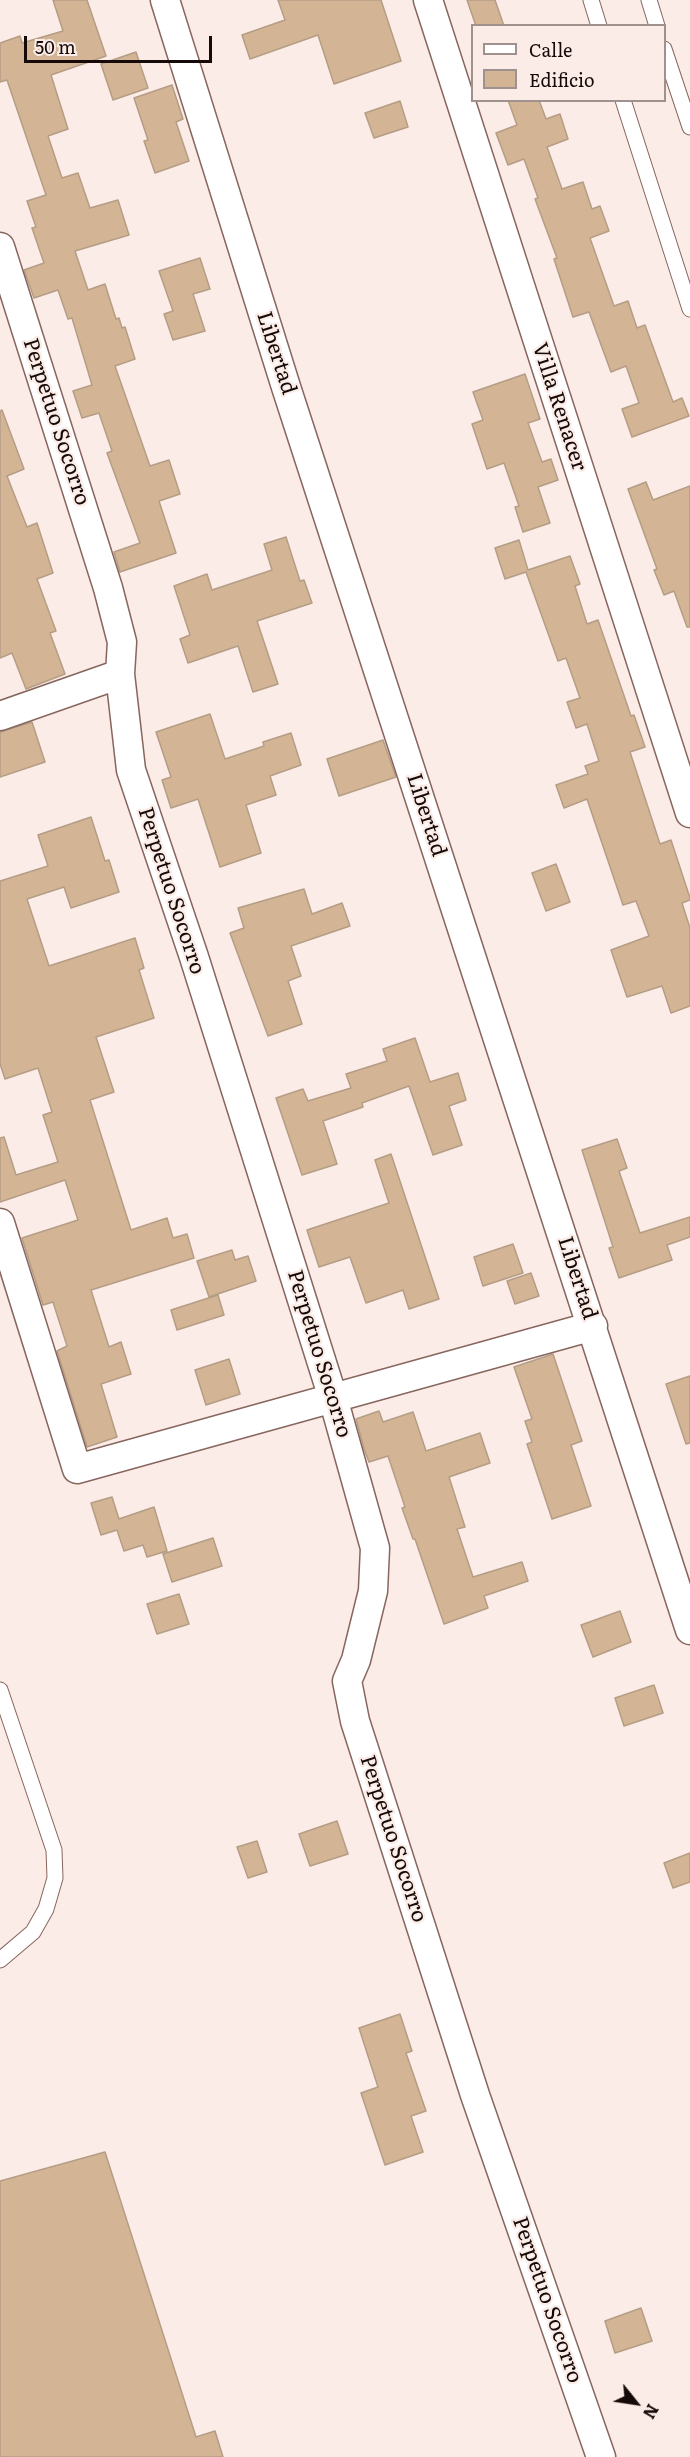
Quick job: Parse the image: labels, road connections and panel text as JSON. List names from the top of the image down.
{
  "streets": {
    "street": ["Libertad", "Villa Renacer", "Perpetuo Socorro"]
  },
  "legend": ["Calle", "Edificio"],
  "scale_bar": "50 m",
  "north": "bottom right"
}
